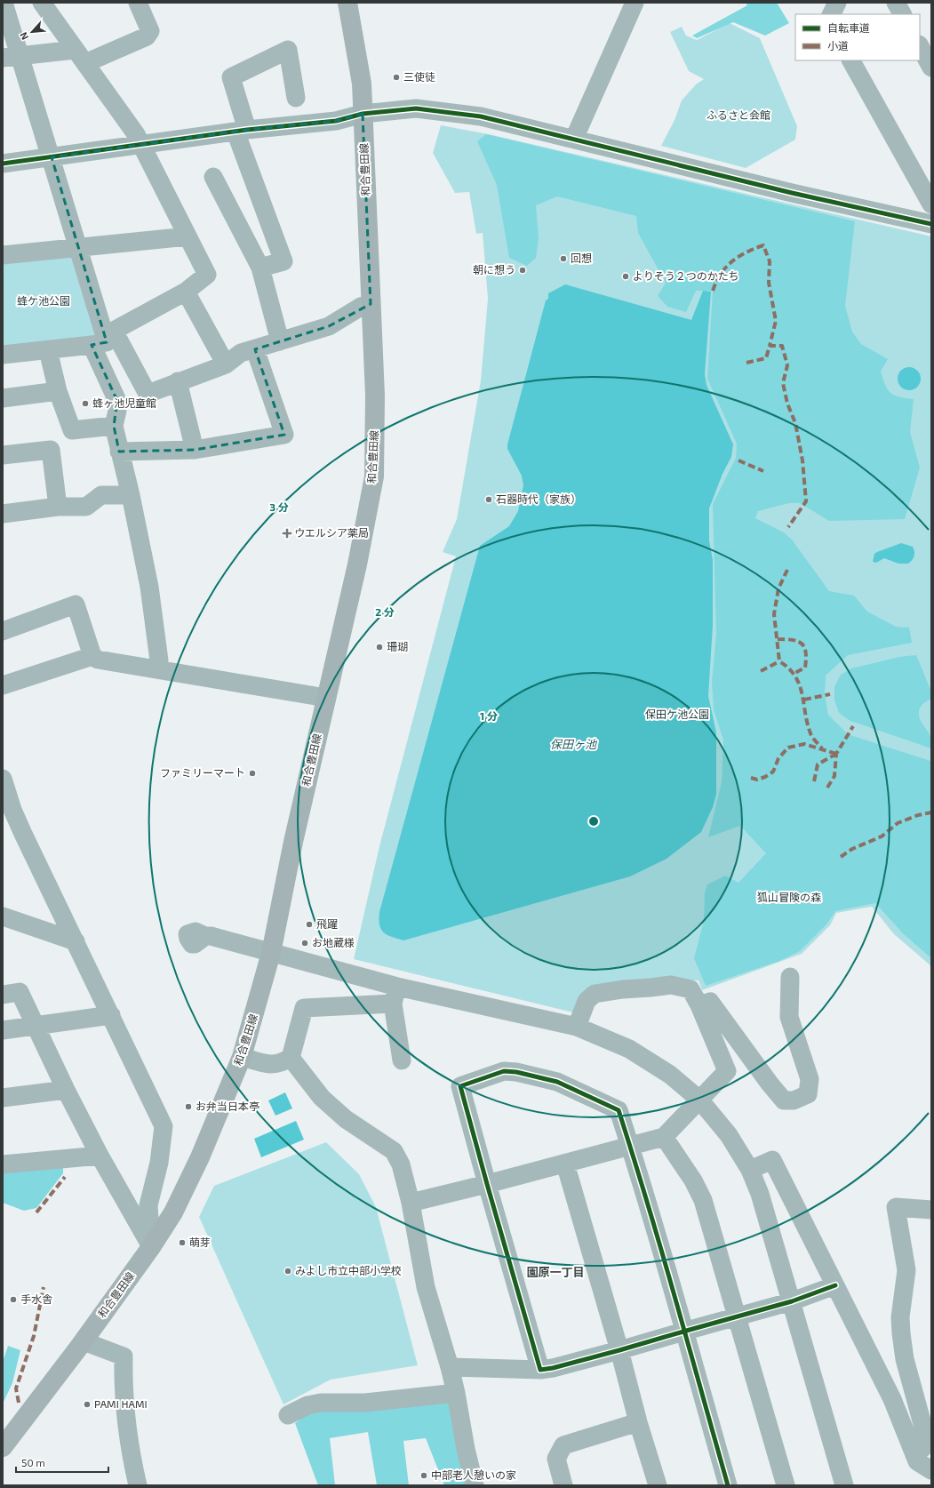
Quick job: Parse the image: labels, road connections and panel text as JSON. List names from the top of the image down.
{
  "streets": {
    "main road": ["和合豊田線"]
  },
  "districts": ["園原一丁目"],
  "water": ["保田ヶ池"],
  "parks": [
    "ふるさと会館",
    "蜂ケ池公園",
    "保田ケ池公園",
    "狐山冒険の森"
  ],
  "places": {
    "other": [
      "三使徒",
      "回想",
      "朝に想う",
      "よりそう２つのかたち",
      "蜂ヶ池児童館",
      "石器時代（家族）",
      "珊瑚",
      "ファミリーマート",
      "飛躍",
      "お地蔵様",
      "お弁当日本亭",
      "萌芽",
      "みよし市立中部小学校",
      "手水舎",
      "PAMI HAMI",
      "中部老人憩いの家"
    ],
    "health": ["ウエルシア薬局"]
  },
  "legend": ["自転車道", "小道"],
  "scale_bar": "50 m",
  "north": "bottom left",
  "rings": ["3 分", "2 分", "1 分"]
}
